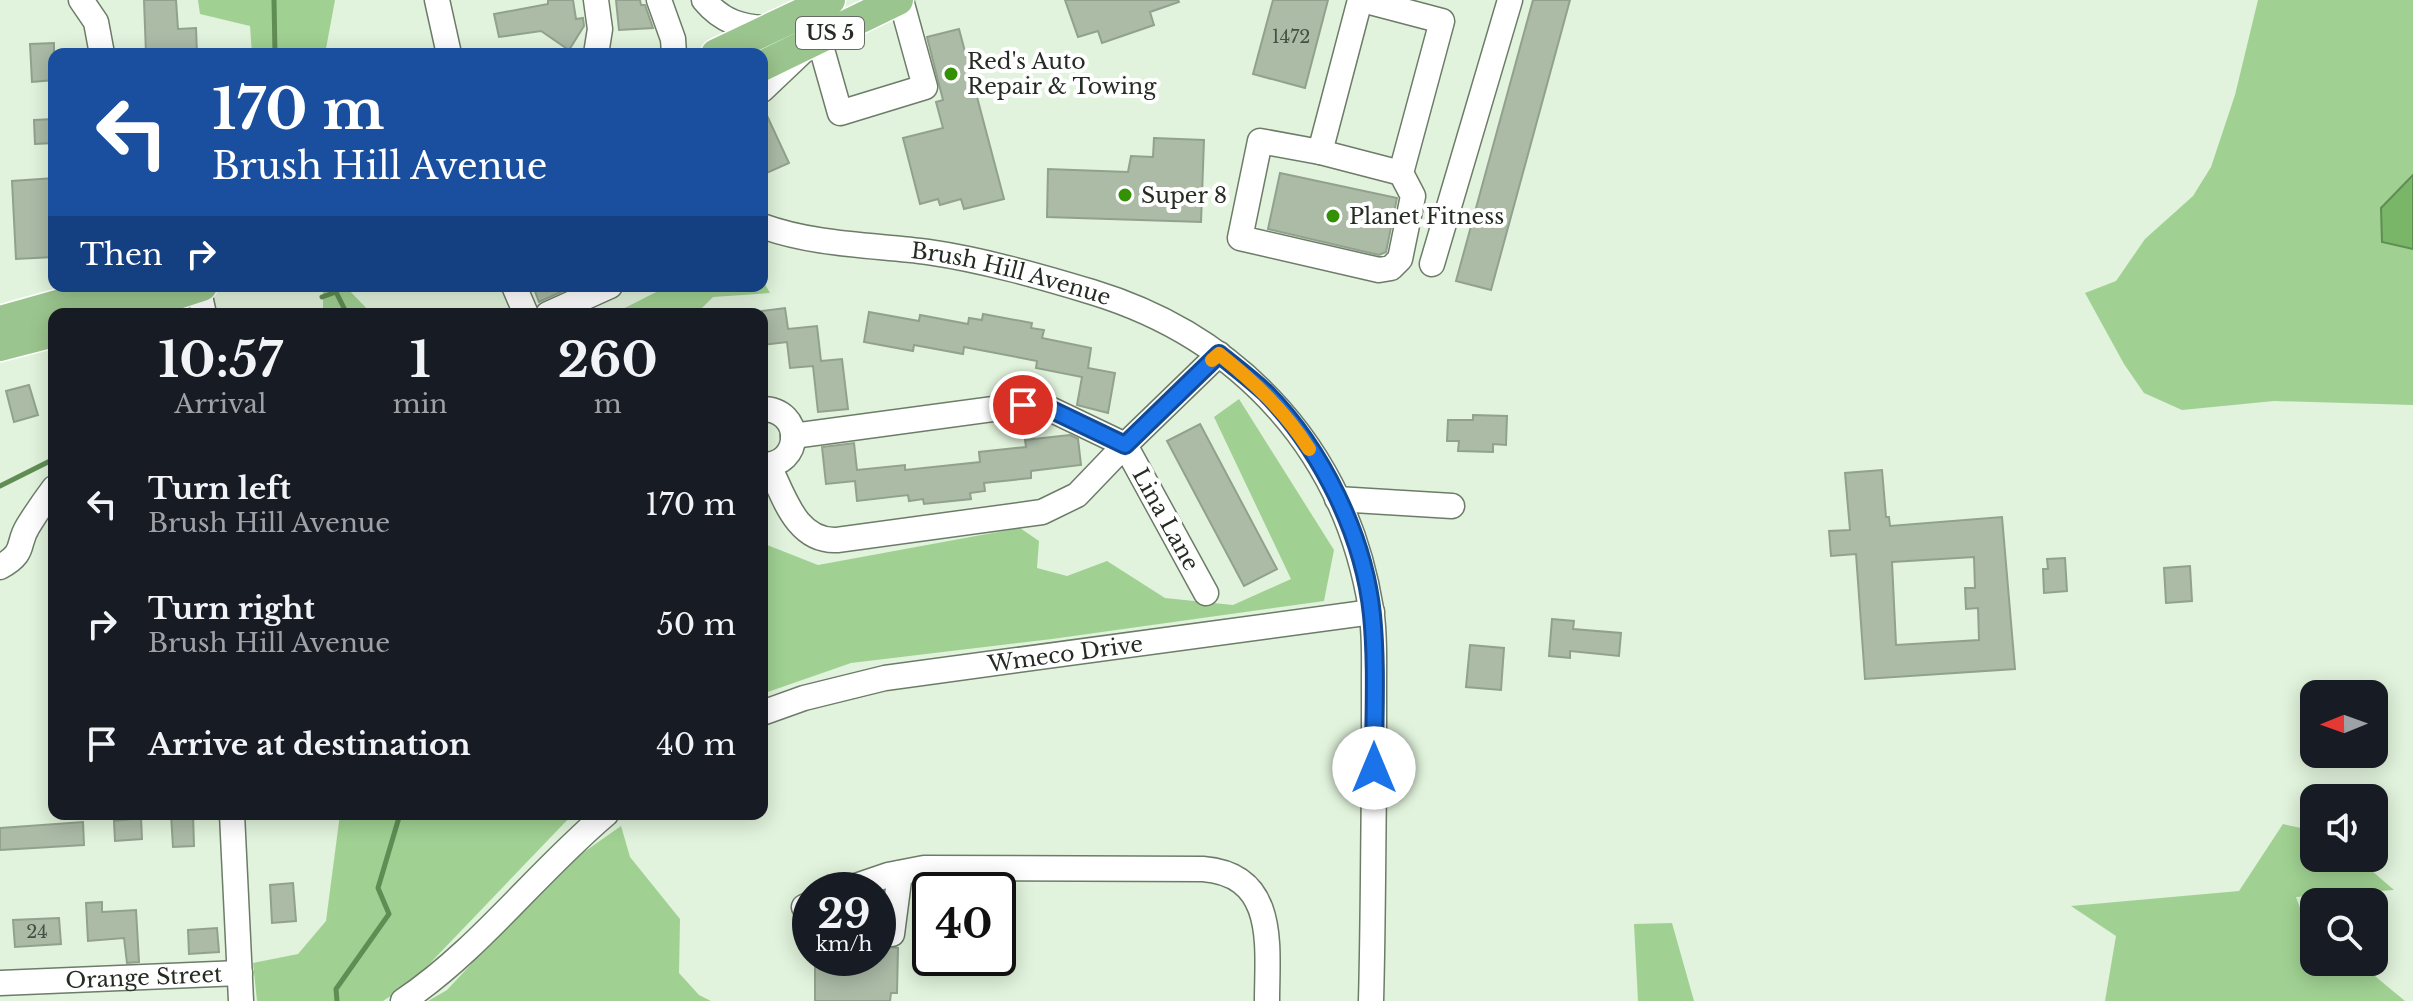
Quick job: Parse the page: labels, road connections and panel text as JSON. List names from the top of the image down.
{
  "streets": {
    "main road": ["US 5"],
    "street": [
      "Brush Hill Avenue",
      "Lina Lane",
      "Wmeco Drive",
      "Orange Street"
    ]
  },
  "crossings": [
    ["Brush Hill Avenue", "Wmeco Drive"]
  ],
  "places": ["Red's Auto Repair & Towing", "Super 8", "Planet Fitness"],
  "house_numbers": ["1472", "24"],
  "north": "left",
  "page": {
    "turn": ["170 m", "Brush Hill Avenue"],
    "then": "Then",
    "eta": [
      "10:57",
      "Arrival",
      "1",
      "min",
      "260",
      "m"
    ],
    "list": [
      {
        "name": "Turn left",
        "note": "Brush Hill Avenue",
        "value": "170 m"
      },
      {
        "name": "Turn right",
        "note": "Brush Hill Avenue",
        "value": "50 m"
      },
      {
        "name": "Arrive at destination",
        "value": "40 m"
      }
    ],
    "speed": "29 km/h",
    "limit": "40"
  }
}
